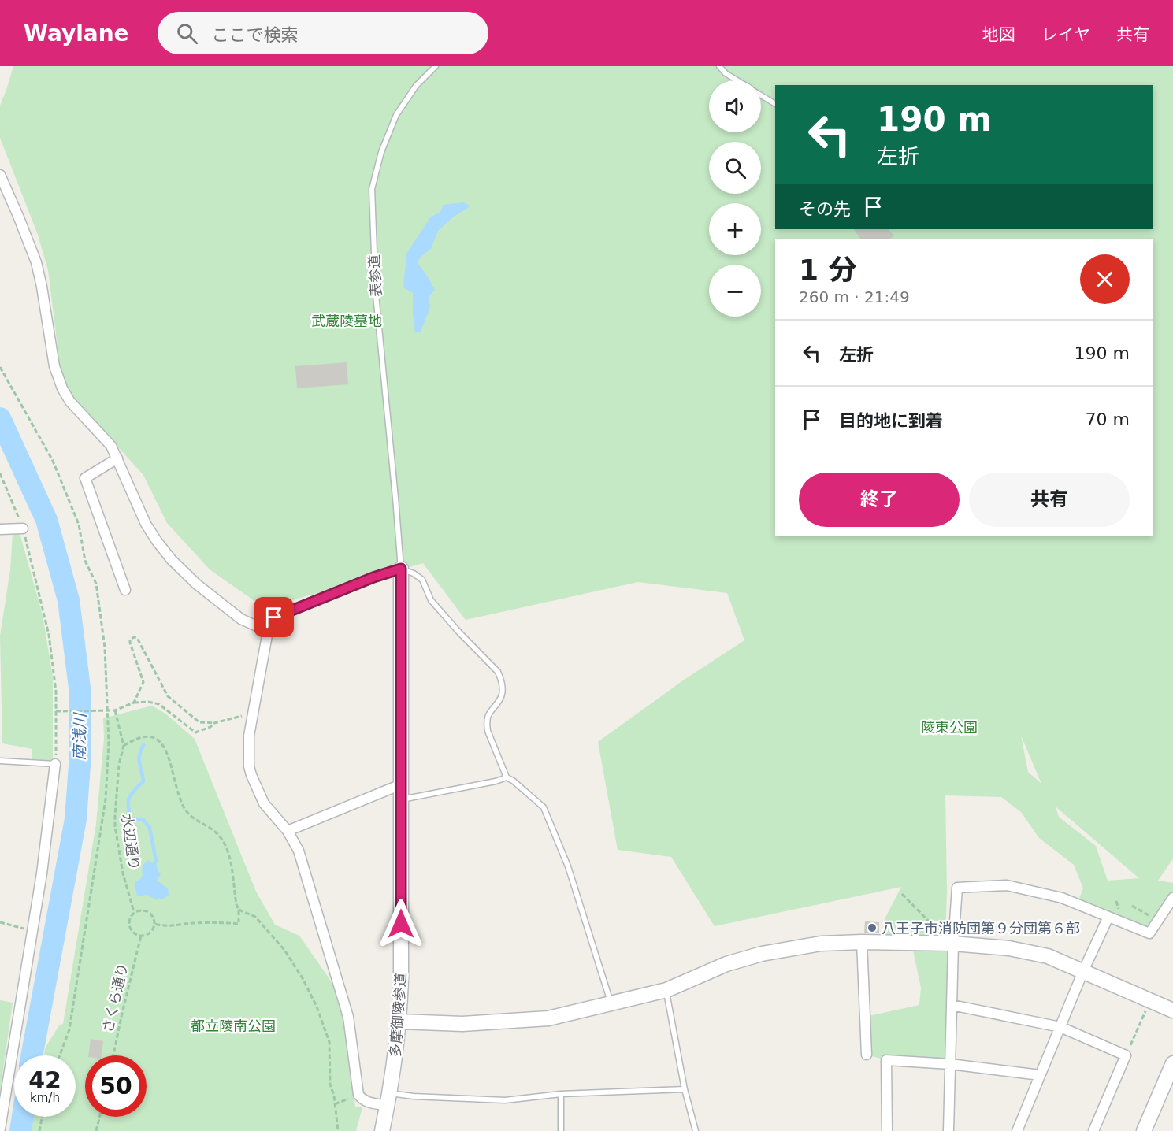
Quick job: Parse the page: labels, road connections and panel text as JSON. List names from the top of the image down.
{
  "streets": {
    "street": ["多摩御陵参道"],
    "lane": ["表参道"],
    "path": ["水辺通り", "さくら通り"]
  },
  "crossings": [
    ["表参道", "多摩御陵参道"],
    ["水辺通り", "さくら通り"]
  ],
  "water": ["南浅川"],
  "parks": ["武蔵陵墓地", "陵東公園", "都立陵南公園"],
  "places": ["八王子市消防団第９分団第６部"],
  "page": {
    "header": "Waylane",
    "search": "ここで検索",
    "nav": ["地図", "レイヤ", "共有"],
    "map_buttons": ["+", "−"],
    "turn": ["190 m", "左折"],
    "then": "その先",
    "heading": ["1 分", "260 m · 21:49"],
    "list": [
      {
        "name": "左折",
        "value": "190 m"
      },
      {
        "name": "目的地に到着",
        "value": "70 m"
      }
    ],
    "buttons": ["終了", "共有"],
    "speed": "42 km/h",
    "limit": "50"
  }
}
